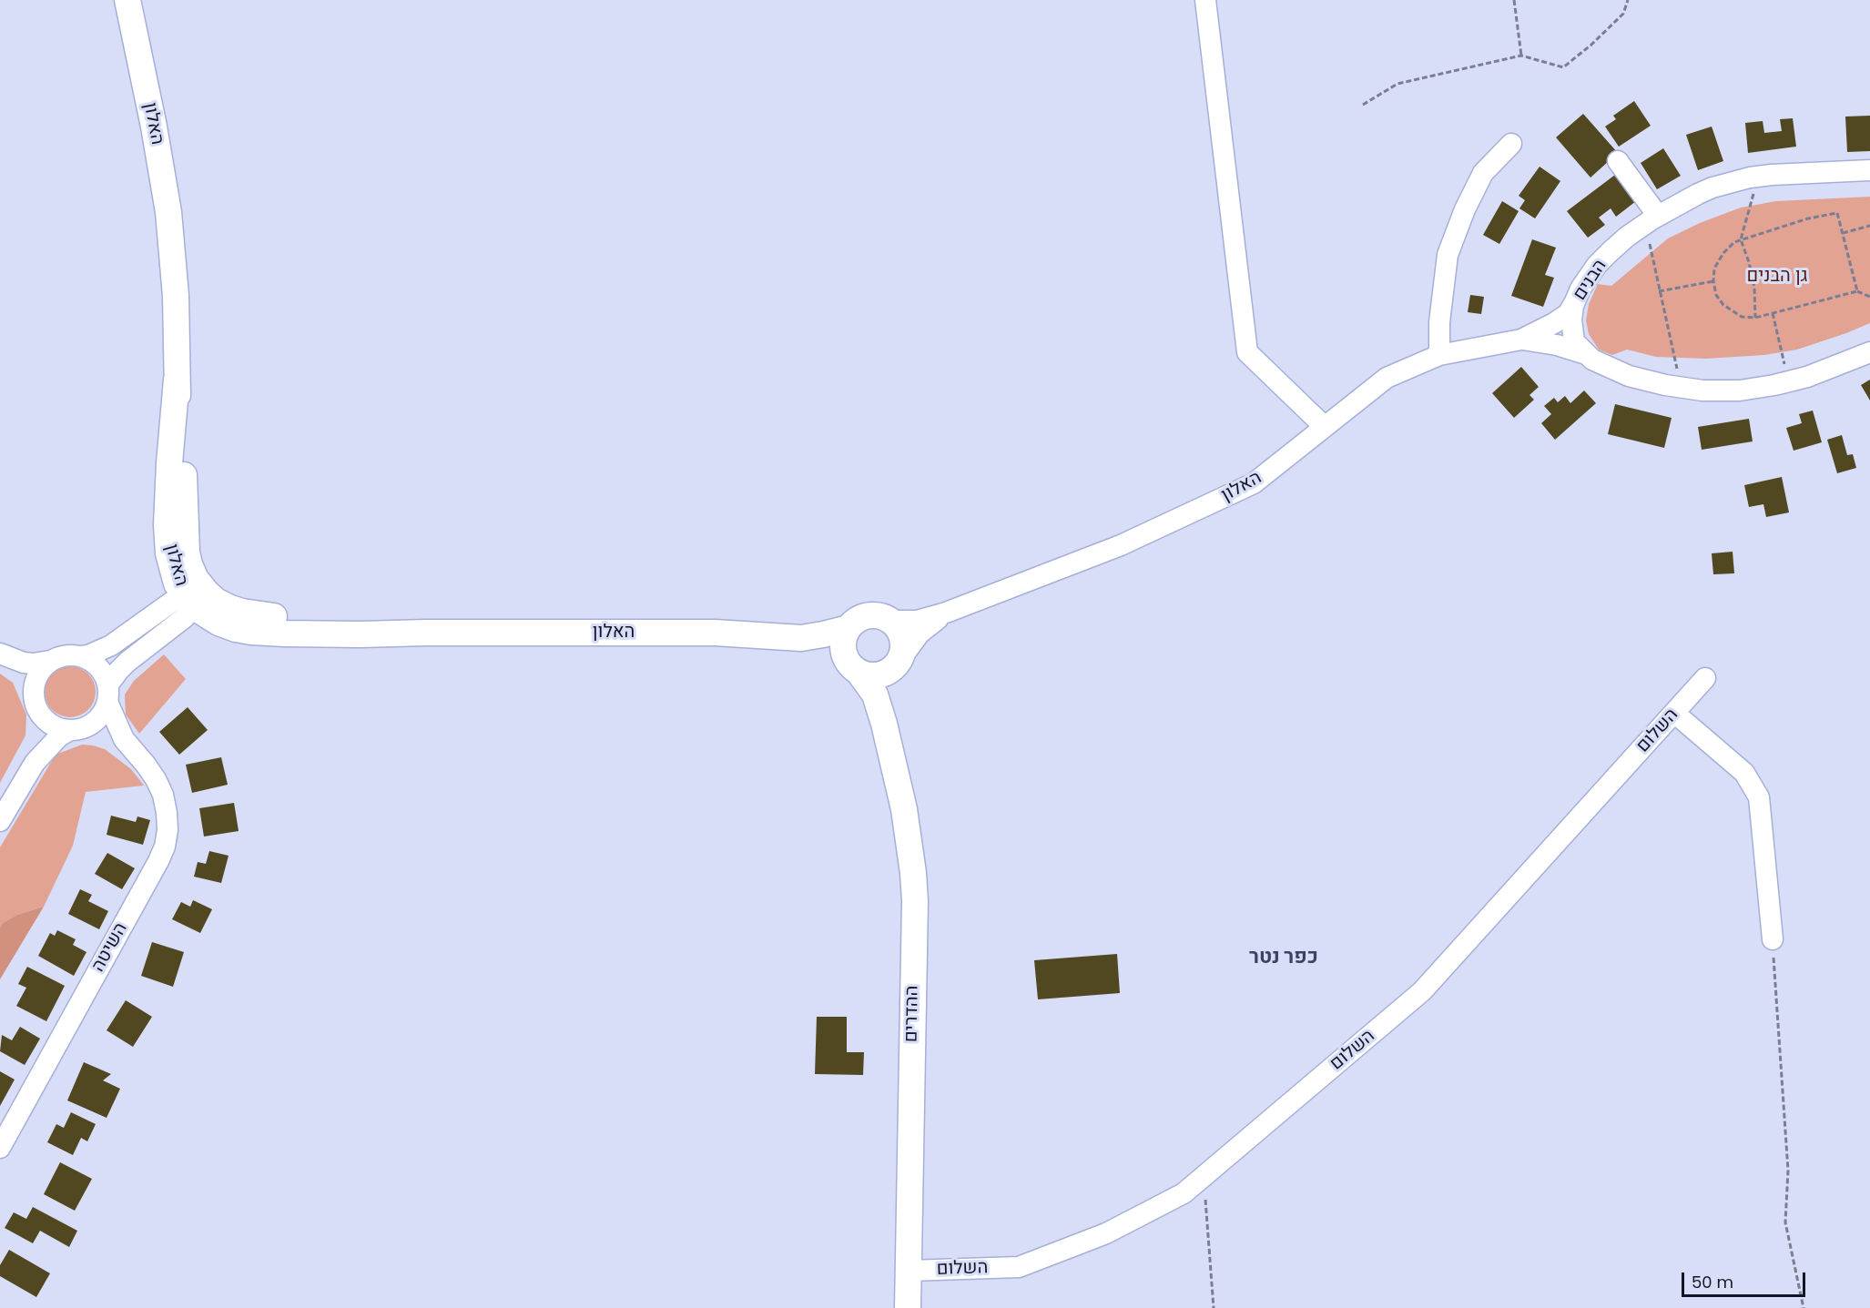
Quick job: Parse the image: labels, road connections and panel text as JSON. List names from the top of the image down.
{
  "streets": {
    "main road": ["האלון", "ההדרים"],
    "street": ["הבנים", "השלום", "השיטה"]
  },
  "crossings": [
    ["האלון", "הבנים"],
    ["האלון", "ההדרים"],
    ["השלום", "ההדרים"]
  ],
  "districts": ["כפר נטר"],
  "parks": ["גן הבנים"],
  "scale_bar": "50 m"
}
